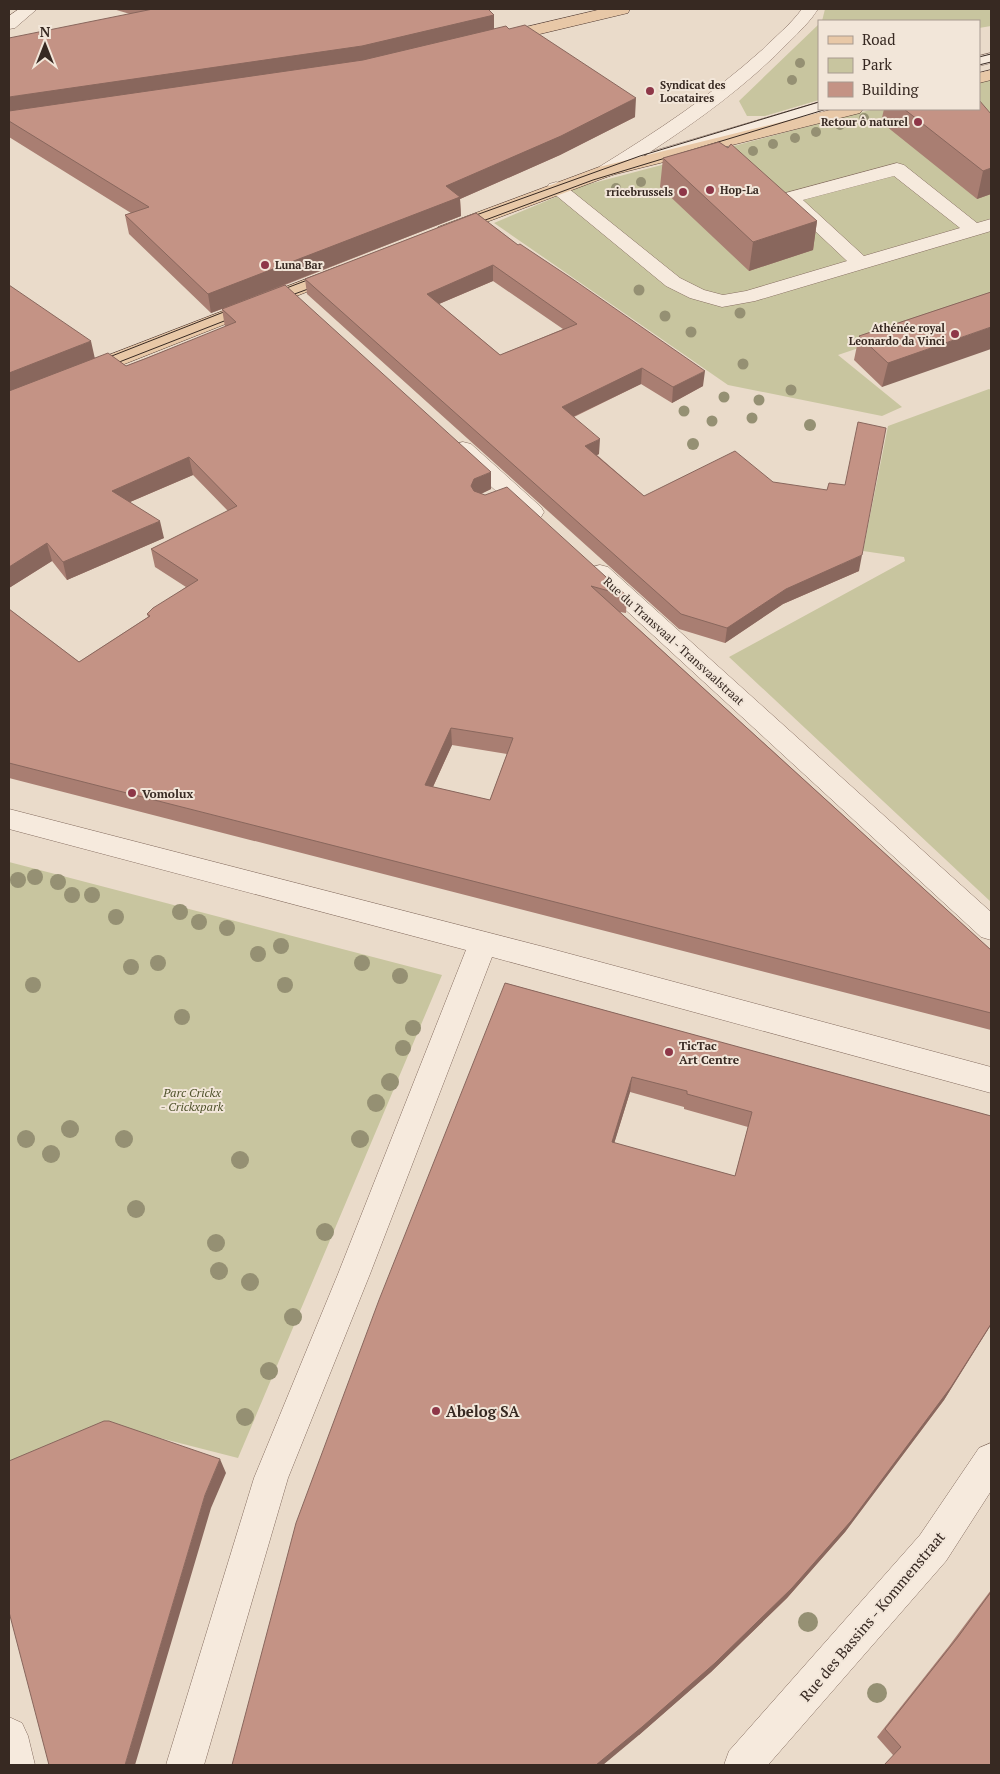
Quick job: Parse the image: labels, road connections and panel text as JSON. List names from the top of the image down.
{
  "streets": {
    "street": ["Rue du Transvaal - Transvaalstraat", "Rue des Bassins - Kommenstraat"]
  },
  "parks": ["Parc Crickx - Crickxpark"],
  "places": [
    "Syndicat des Locataires",
    "Retour ô naturel",
    "Hop-La",
    "rricebrussels",
    "Luna Bar",
    "Athénée royal Leonardo da Vinci",
    "Vomolux",
    "TicTac Art Centre",
    "Abelog SA"
  ],
  "legend": ["Road", "Park", "Building"],
  "north": "top"
}
